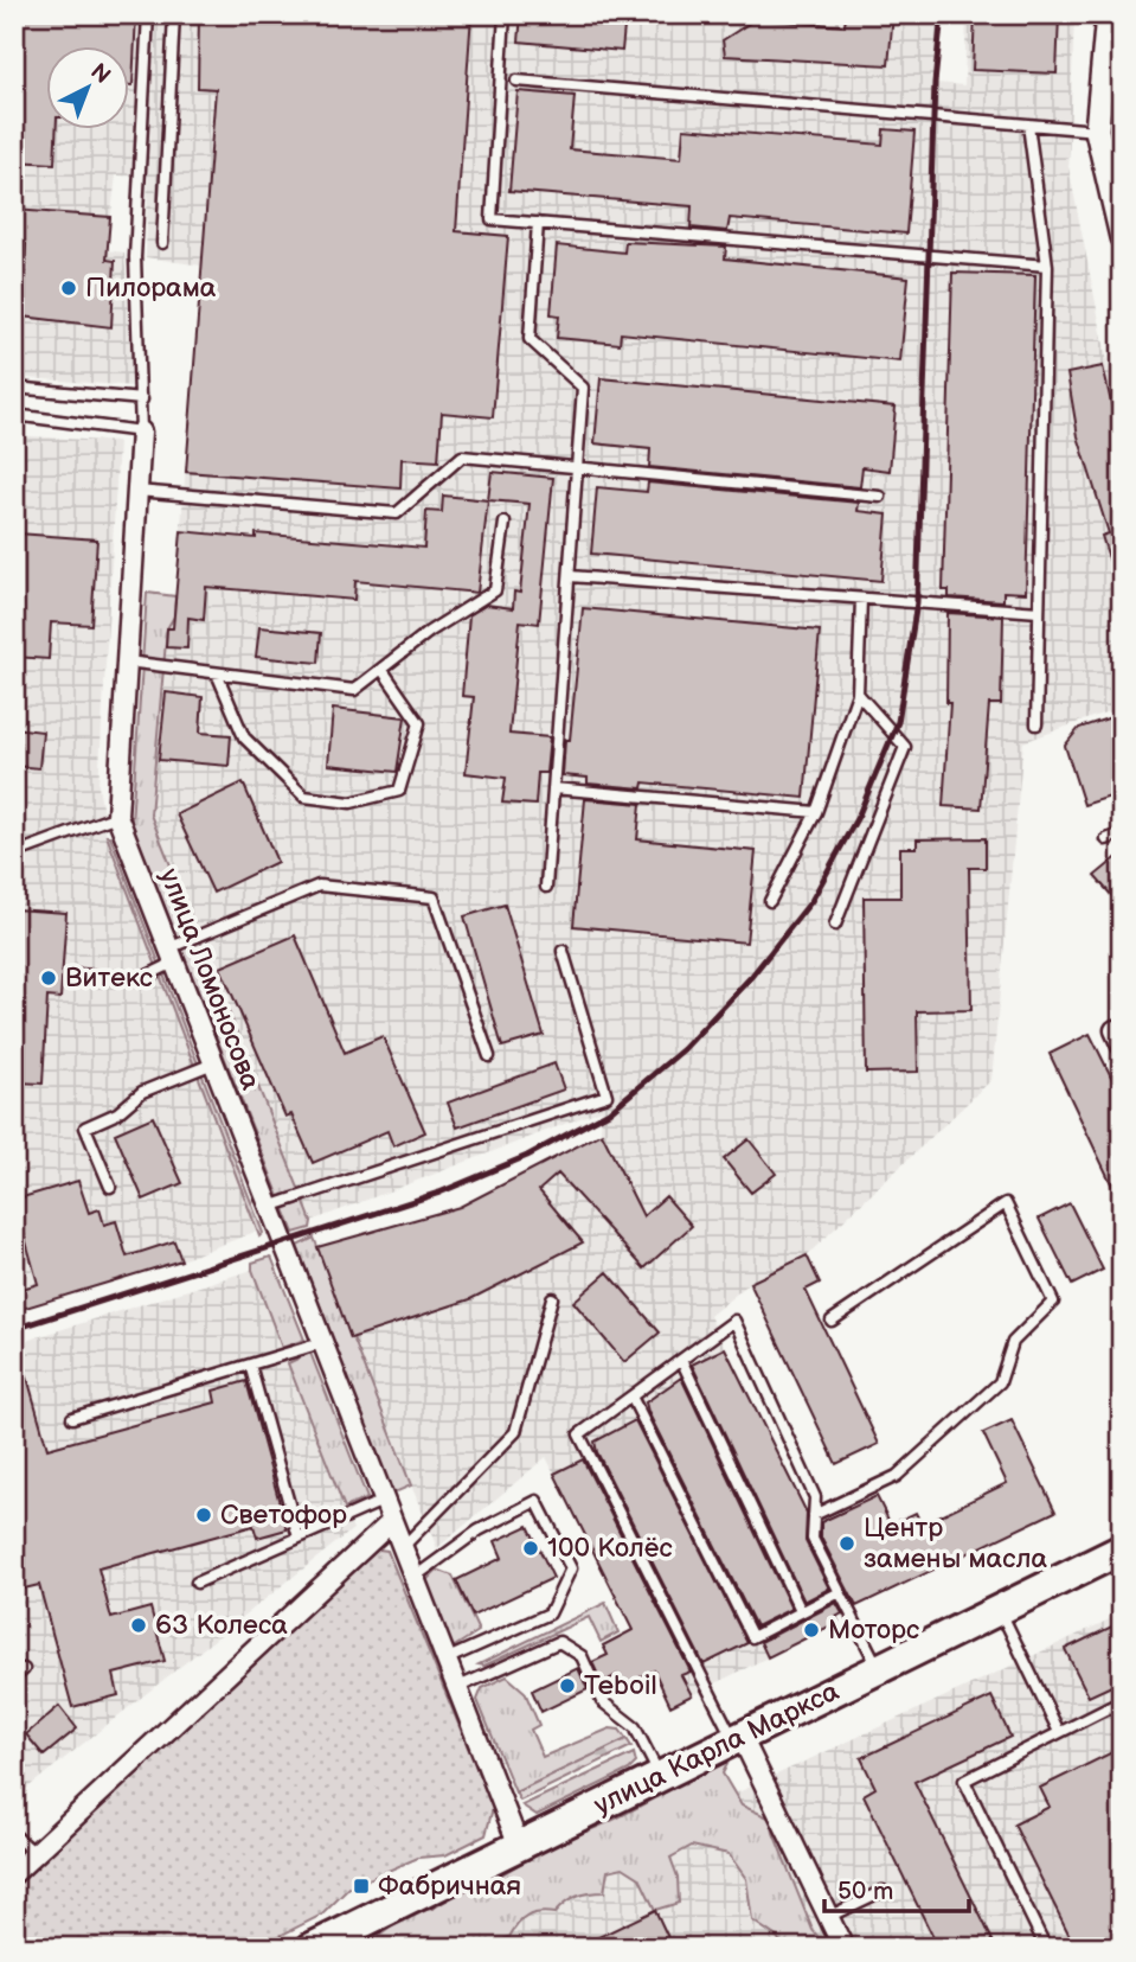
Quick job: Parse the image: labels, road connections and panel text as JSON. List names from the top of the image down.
{
  "streets": {
    "main road": ["улица Карла Маркса"],
    "street": ["улица Ломоносова"]
  },
  "crossings": [
    ["улица Ломоносова", "улица Карла Маркса"]
  ],
  "places": {
    "other": [
      "Пилорама",
      "Витекс",
      "Светофор",
      "Центр замены масла",
      "100 Колёс",
      "63 Колеса",
      "Моторс",
      "Teboil"
    ],
    "transit": ["Фабричная"]
  },
  "scale_bar": "50 m",
  "north": "top right"
}
